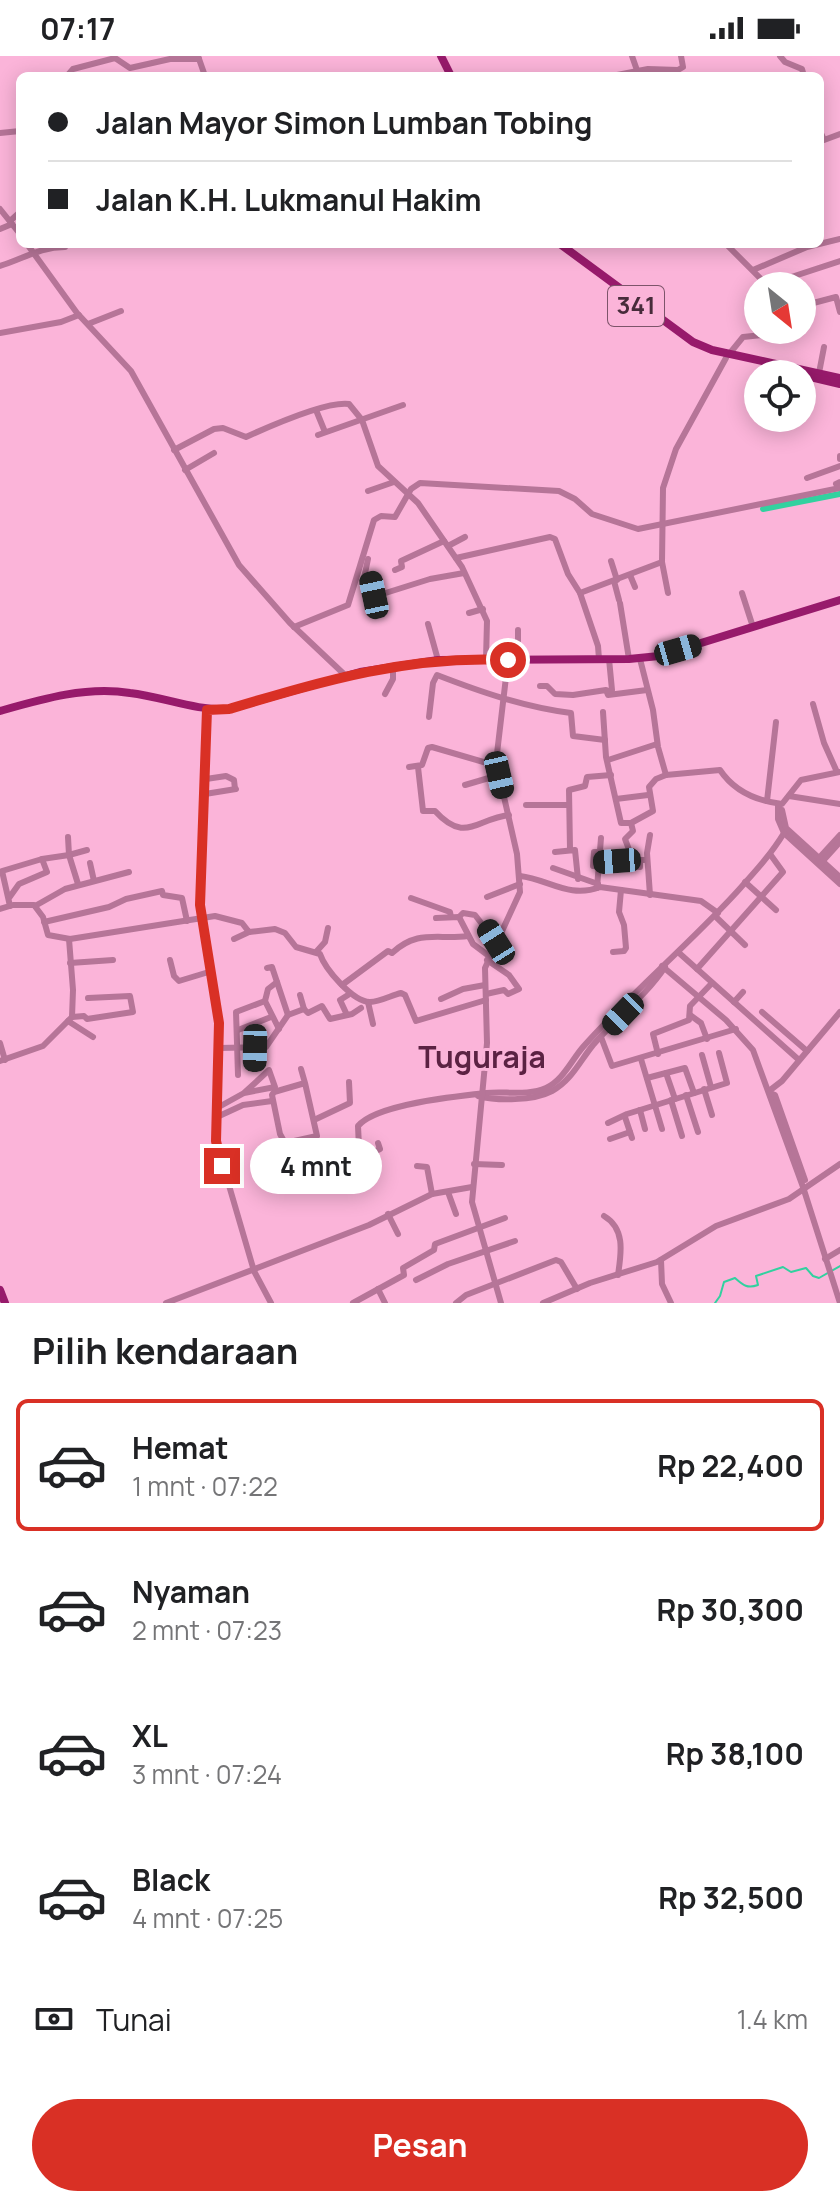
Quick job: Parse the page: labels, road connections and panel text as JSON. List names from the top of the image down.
{
  "streets": {
    "main road": ["341"]
  },
  "districts": ["Tuguraja"],
  "north": "bottom right",
  "page": {
    "status": "07:17",
    "banner": ["Jalan Mayor Simon Lumban Tobing", "Jalan K.H. Lukmanul Hakim"],
    "bubble": "4 mnt",
    "heading": "Pilih kendaraan",
    "list": [
      {
        "name": "Hemat",
        "note": "1 mnt · 07:22",
        "value": "Rp 22,400"
      },
      {
        "name": "Nyaman",
        "note": "2 mnt · 07:23",
        "value": "Rp 30,300"
      },
      {
        "name": "XL",
        "note": "3 mnt · 07:24",
        "value": "Rp 38,100"
      },
      {
        "name": "Black",
        "note": "4 mnt · 07:25",
        "value": "Rp 32,500"
      }
    ],
    "pay": ["Tunai", "1.4 km"],
    "buttons": "Pesan"
  }
}
